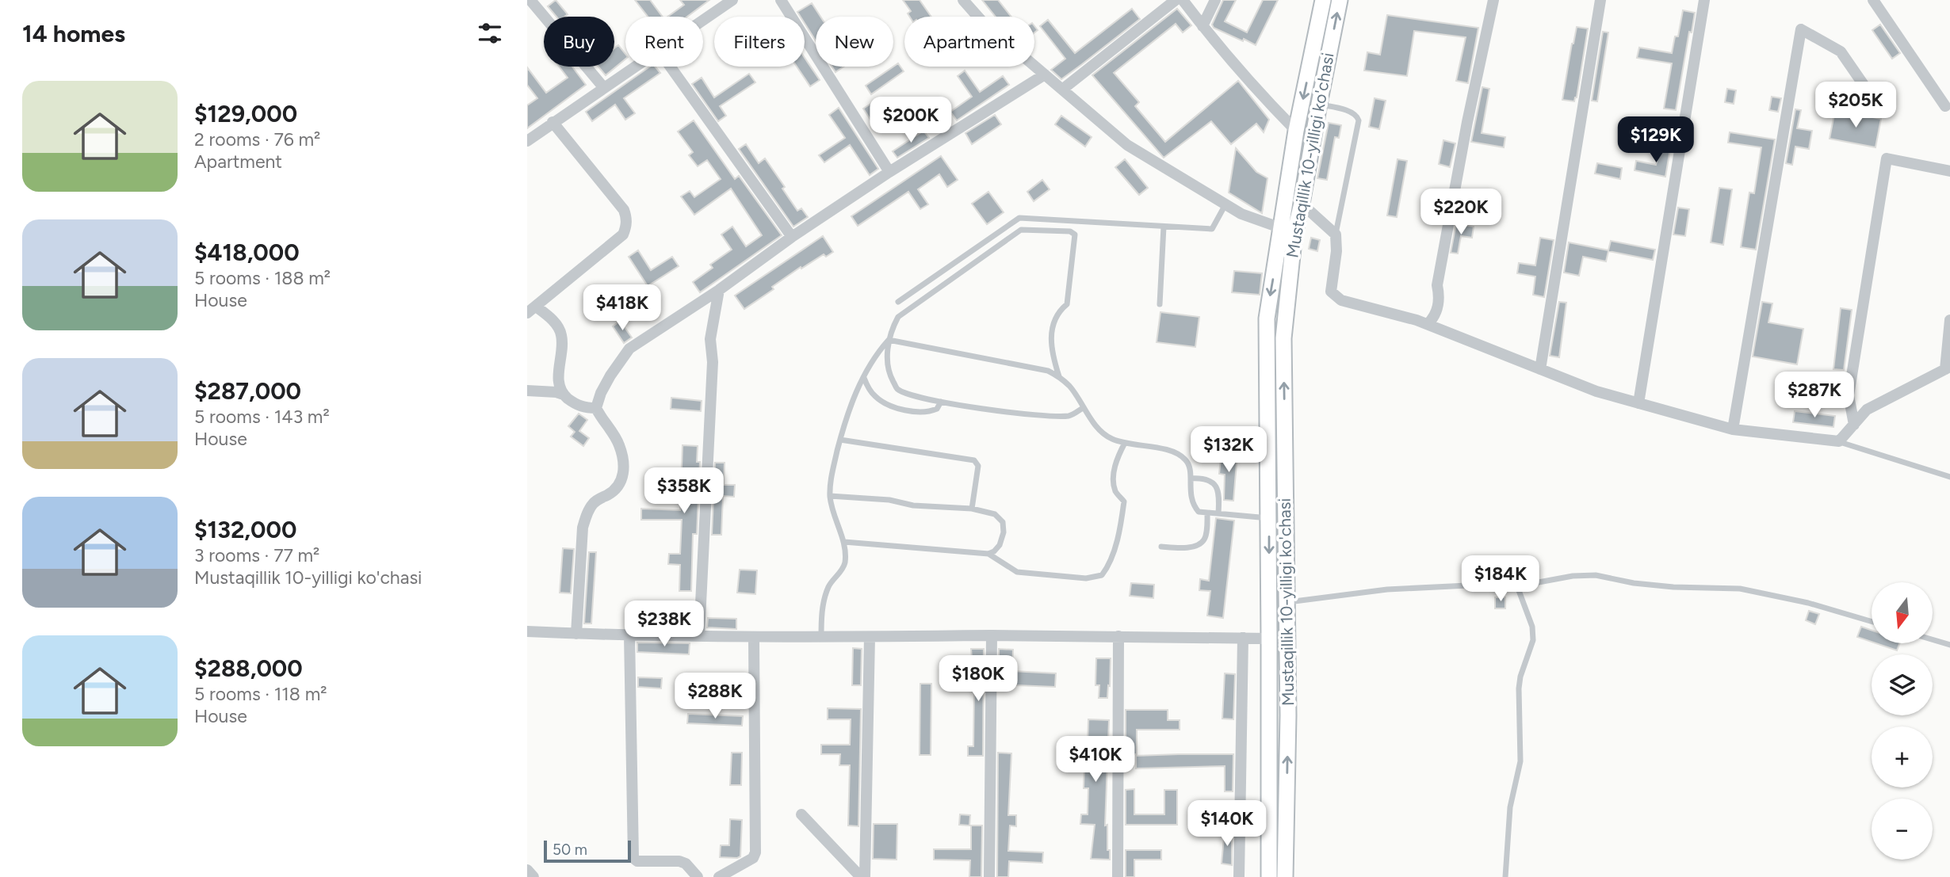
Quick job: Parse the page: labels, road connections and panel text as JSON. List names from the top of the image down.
{
  "streets": {
    "main road": ["Mustaqillik 10-yilligi ko'chasi"]
  },
  "scale_bar": "50 m",
  "north": "bottom",
  "page": {
    "heading": "14 homes",
    "chip": [
      "Buy",
      "Rent",
      "Filters",
      "New",
      "Apartment"
    ],
    "list": [
      {
        "name": "$129,000",
        "note": "2 rooms · 76 m² · Apartment"
      },
      {
        "name": "$418,000",
        "note": "5 rooms · 188 m² · House"
      },
      {
        "name": "$287,000",
        "note": "5 rooms · 143 m² · House"
      },
      {
        "name": "$132,000",
        "note": "3 rooms · 77 m² · Mustaqillik 10-yilligi ko'chasi"
      },
      {
        "name": "$288,000",
        "note": "5 rooms · 118 m² · House"
      }
    ],
    "price": [
      "$205K",
      "$200K",
      "$129K",
      "$220K",
      "$418K",
      "$287K",
      "$132K",
      "$358K",
      "$184K",
      "$238K",
      "$180K",
      "$288K",
      "$410K",
      "$140K"
    ],
    "map_buttons": ["+", "−"],
    "scale": "50 m"
  }
}
